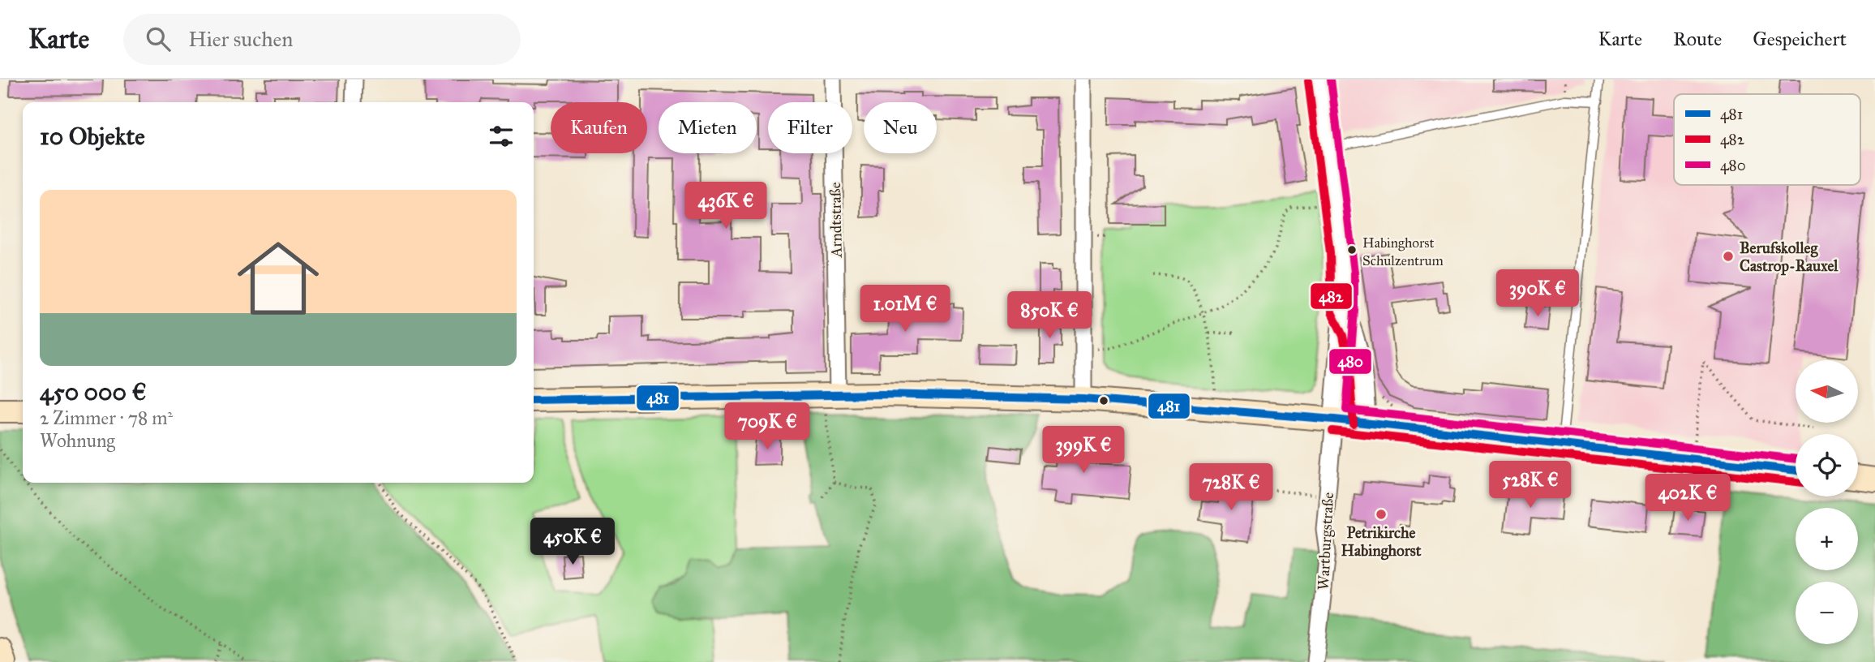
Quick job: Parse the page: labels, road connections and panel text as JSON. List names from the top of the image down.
{
  "streets": {
    "street": ["Arndtstraße", "Wartburgstraße"]
  },
  "places": ["Habinghorst Schulzentrum", "Berufskolleg Castrop-Rauxel", "Petrikirche Habinghorst"],
  "lines": ["transit line 480", "transit line 482", "transit line 481"],
  "legend": ["481", "482", "480"],
  "north": "left",
  "page": {
    "header": "Karte",
    "search": "Hier suchen",
    "nav": ["Karte", "Route", "Gespeichert"],
    "chip": [
      "Kaufen",
      "Mieten",
      "Filter",
      "Neu"
    ],
    "heading": "10 Objekte",
    "list": [
      {
        "name": "450 000 €",
        "note": "2 Zimmer · 78 m² · Wohnung"
      }
    ],
    "price": [
      "436K €",
      "390K €",
      "1.01M €",
      "850K €",
      "709K €",
      "399K €",
      "528K €",
      "728K €",
      "402K €",
      "450K €"
    ],
    "map_buttons": ["+", "−"]
  }
}
